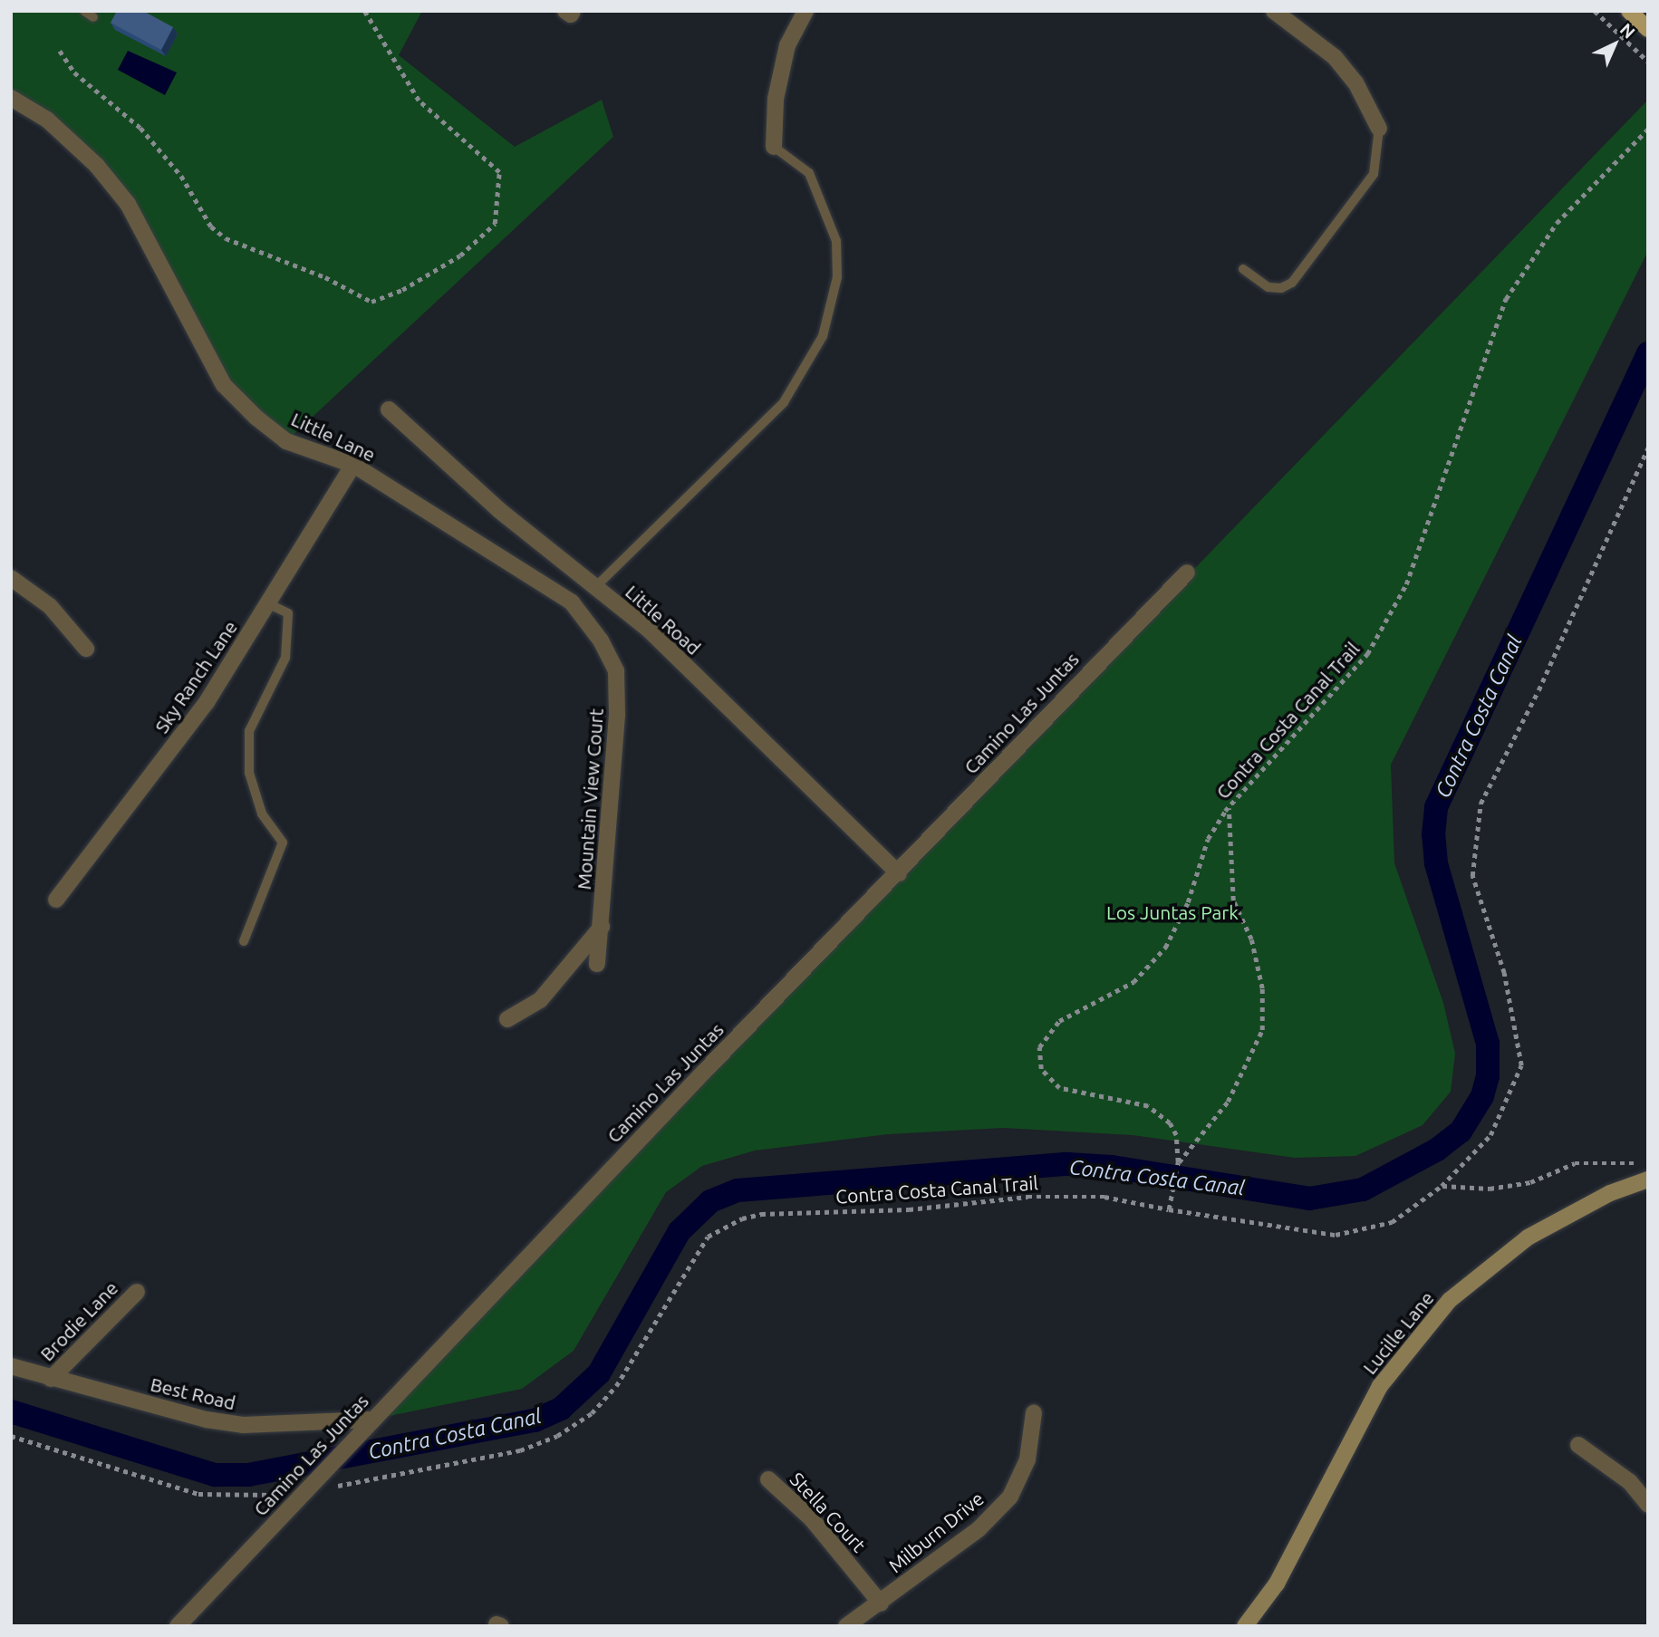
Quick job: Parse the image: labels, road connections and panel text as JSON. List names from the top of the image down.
{
  "streets": {
    "street": [
      "Little Lane",
      "Little Road",
      "Sky Ranch Lane",
      "Camino Las Juntas",
      "Mountain View Court",
      "Brodie Lane",
      "Lucille Lane",
      "Best Road",
      "Stella Court",
      "Milburn Drive"
    ],
    "path": ["Contra Costa Canal Trail"]
  },
  "crossings": [
    ["Little Lane", "Sky Ranch Lane"],
    ["Little Lane", "Mountain View Court"],
    ["Little Road", "Camino Las Juntas"],
    ["Camino Las Juntas", "Contra Costa Canal Trail"],
    ["Camino Las Juntas", "Best Road"],
    ["Brodie Lane", "Best Road"],
    ["Stella Court", "Milburn Drive"]
  ],
  "water": ["Contra Costa Canal"],
  "parks": ["Los Juntas Park"],
  "north": "top right"
}
